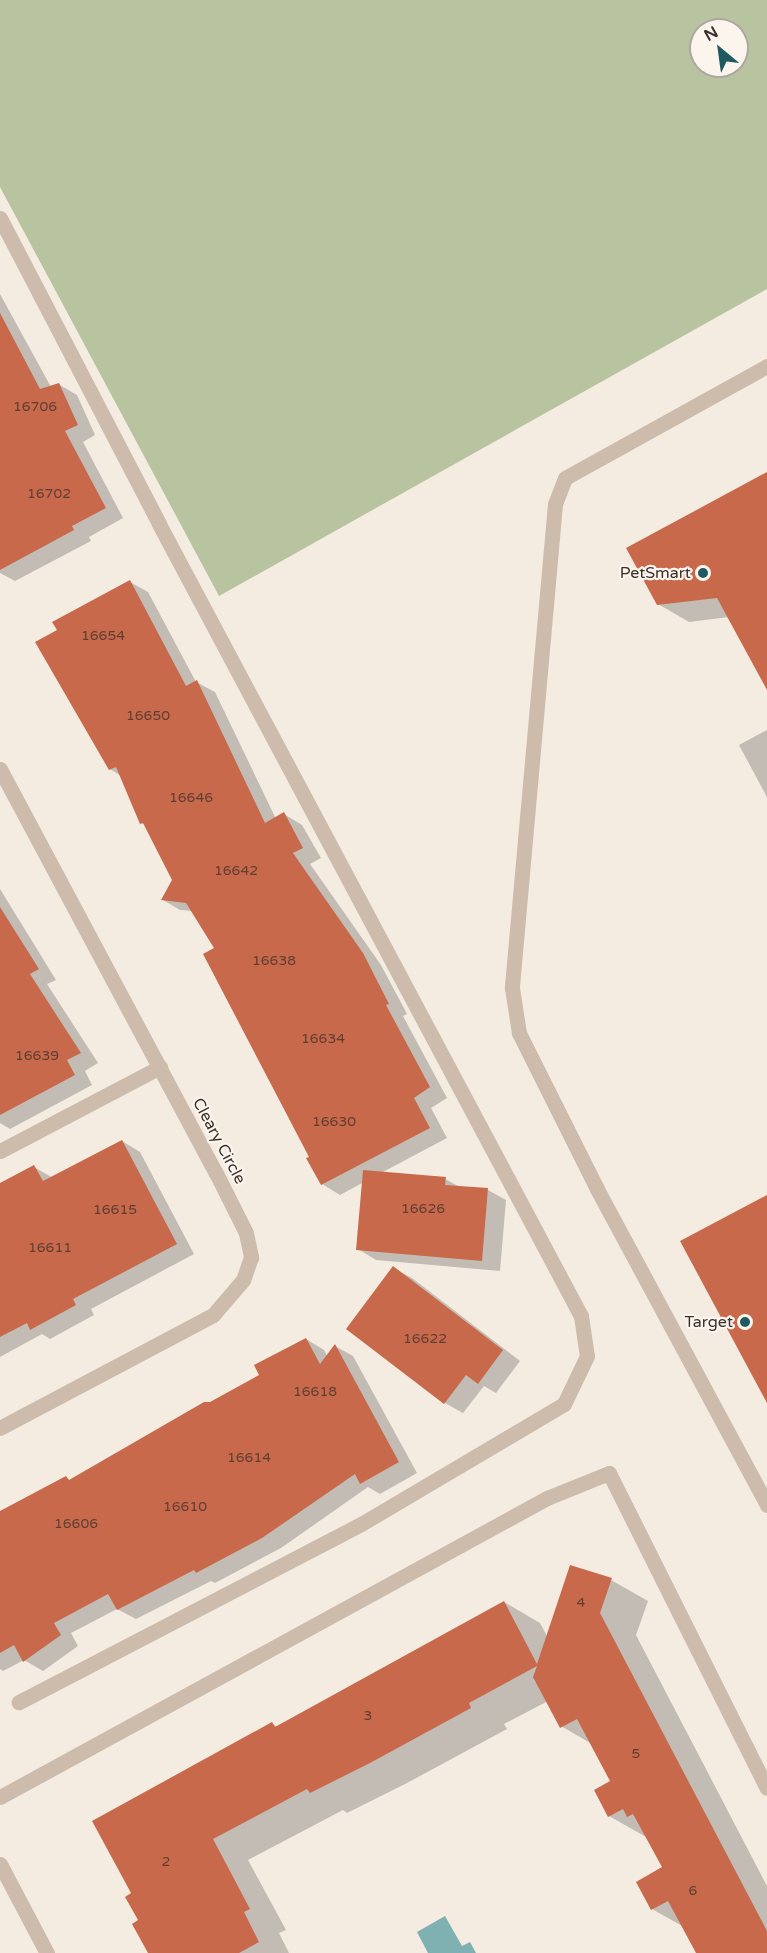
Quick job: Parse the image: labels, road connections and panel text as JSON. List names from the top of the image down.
{
  "streets": {
    "street": ["Cleary Circle"]
  },
  "places": ["PetSmart", "Target"],
  "house_numbers": [
    "16706",
    "16702",
    "16654",
    "16650",
    "16646",
    "16642",
    "16638",
    "16634",
    "16639",
    "16630",
    "16626",
    "16615",
    "16611",
    "16622",
    "16618",
    "16614",
    "16610",
    "16606",
    "4",
    "3",
    "5",
    "2",
    "6"
  ],
  "north": "top left"
}
